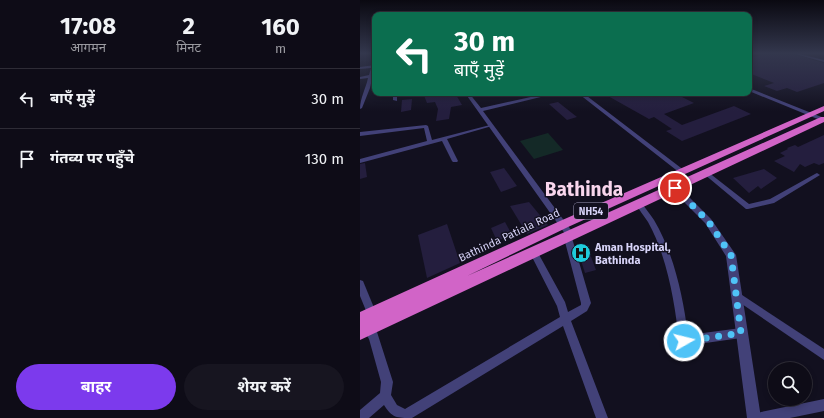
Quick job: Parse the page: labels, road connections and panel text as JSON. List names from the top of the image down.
{
  "streets": {
    "highway": ["NH54", "Bathinda Patiala Road"]
  },
  "crossings": [
    ["NH54", "Bathinda Patiala Road"]
  ],
  "districts": ["Bathinda"],
  "places": {
    "hospital": ["Aman Hospital, Bathinda"]
  },
  "page": {
    "eta": [
      "17:08",
      "आगमन",
      "2",
      "मिनट",
      "160",
      "m"
    ],
    "turn": ["30 m", "बाएँ मुड़ें"],
    "list": [
      {
        "name": "बाएँ मुड़ें",
        "value": "30 m"
      },
      {
        "name": "गंतव्य पर पहुँचे",
        "value": "130 m"
      }
    ],
    "buttons": ["बाहर", "शेयर करें"]
  }
}
